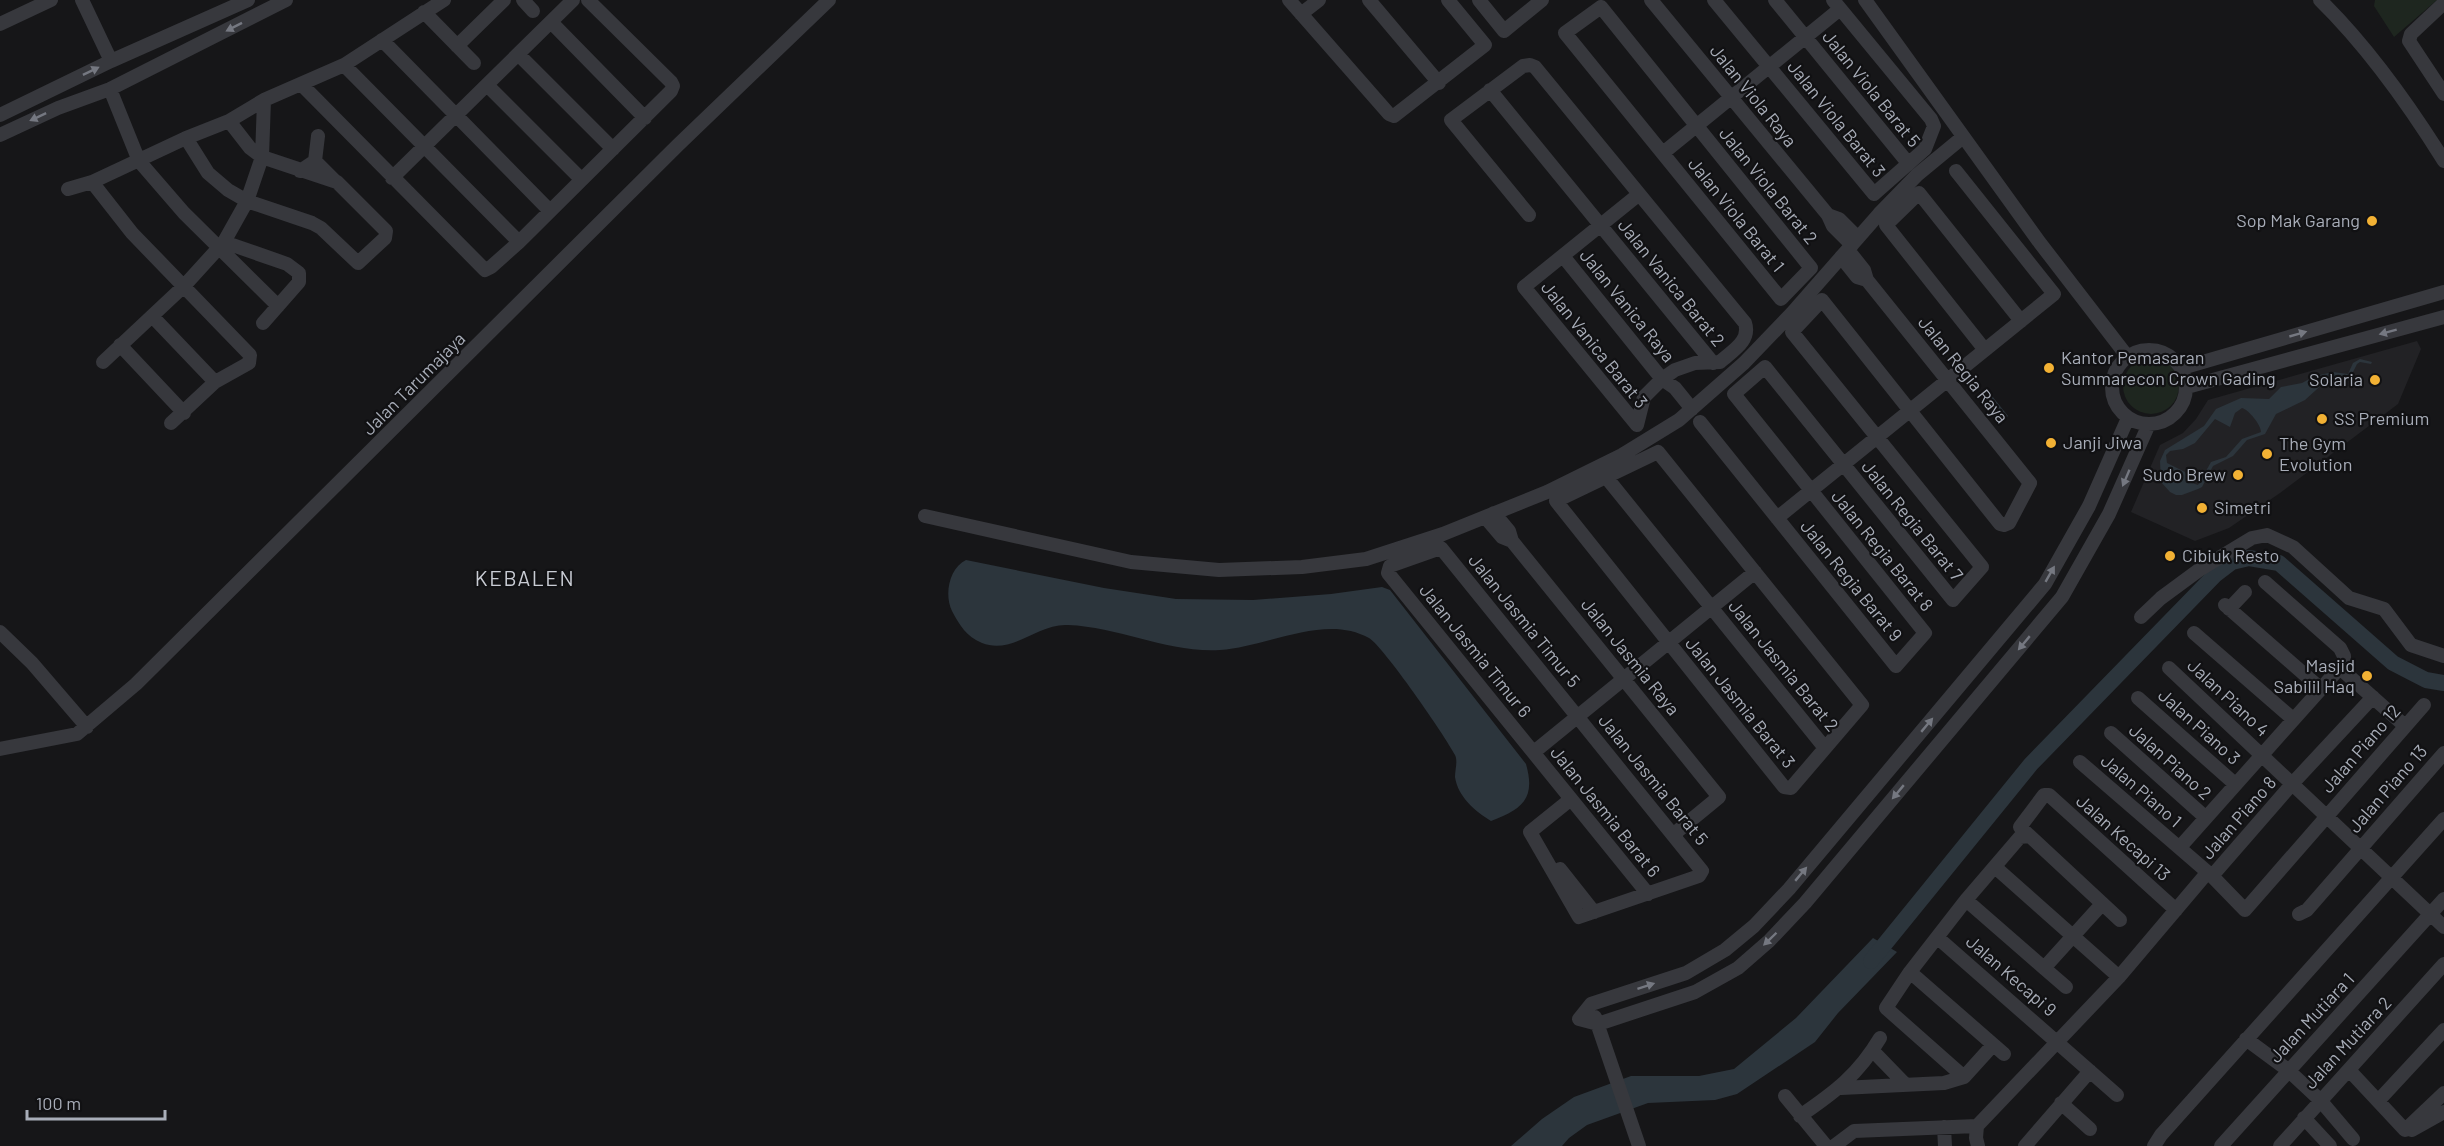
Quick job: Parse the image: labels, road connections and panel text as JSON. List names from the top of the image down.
{
  "streets": {
    "street": [
      "Jalan Viola Barat 5",
      "Jalan Viola Raya",
      "Jalan Viola Barat 3",
      "Jalan Viola Barat 2",
      "Jalan Viola Barat 1",
      "Jalan Vanica Barat 2",
      "Jalan Vanica Raya",
      "Jalan Vanica Barat 3",
      "Jalan Regia Raya",
      "Jalan Tarumajaya",
      "Jalan Regia Barat 7",
      "Jalan Regia Barat 8",
      "Jalan Regia Barat 9",
      "Jalan Jasmia Timur 5",
      "Jalan Jasmia Timur 6",
      "Jalan Jasmia Raya",
      "Jalan Jasmia Barat 2",
      "Jalan Piano 4",
      "Jalan Jasmia Barat 3",
      "Jalan Piano 3",
      "Jalan Piano 12",
      "Jalan Piano 2",
      "Jalan Jasmia Barat 5",
      "Jalan Piano 13",
      "Jalan Piano 1",
      "Jalan Jasmia Barat 6",
      "Jalan Piano 8",
      "Jalan Kecapi 13",
      "Jalan Kecapi 9",
      "Jalan Mutiara 1",
      "Jalan Mutiara 2"
    ]
  },
  "crossings": [
    ["Jalan Viola Barat 5", "Jalan Viola Barat 3"],
    ["Jalan Viola Raya", "Jalan Regia Raya"],
    ["Jalan Viola Barat 2", "Jalan Viola Barat 1"],
    ["Jalan Vanica Raya", "Jalan Vanica Barat 3"],
    ["Jalan Regia Barat 7", "Jalan Regia Barat 8"],
    ["Jalan Regia Barat 8", "Jalan Regia Barat 9"],
    ["Jalan Jasmia Timur 5", "Jalan Jasmia Timur 6"],
    ["Jalan Jasmia Timur 5", "Jalan Jasmia Barat 5"],
    ["Jalan Jasmia Timur 6", "Jalan Jasmia Barat 6"],
    ["Jalan Jasmia Raya", "Jalan Jasmia Barat 5"],
    ["Jalan Jasmia Barat 2", "Jalan Jasmia Barat 3"],
    ["Jalan Piano 4", "Jalan Piano 12"],
    ["Jalan Piano 4", "Jalan Piano 13"],
    ["Jalan Piano 4", "Jalan Piano 8"],
    ["Jalan Piano 4", "Jalan Mutiara 1"],
    ["Jalan Piano 12", "Jalan Piano 1"],
    ["Jalan Piano 12", "Jalan Piano 8"],
    ["Jalan Jasmia Barat 5", "Jalan Jasmia Barat 6"],
    ["Jalan Piano 1", "Jalan Piano 8"],
    ["Jalan Piano 8", "Jalan Kecapi 13"],
    ["Jalan Piano 8", "Jalan Kecapi 9"]
  ],
  "districts": ["KEBALEN"],
  "places": [
    "Sop Mak Garang",
    "Kantor Pemasaran Summarecon Crown Gading",
    "Solaria",
    "SS Premium",
    "Janji Jiwa",
    "The Gym Evolution",
    "Sudo Brew",
    "Simetri",
    "Cibiuk Resto",
    "Masjid Sabilil Haq"
  ],
  "scale_bar": "100 m"
}
